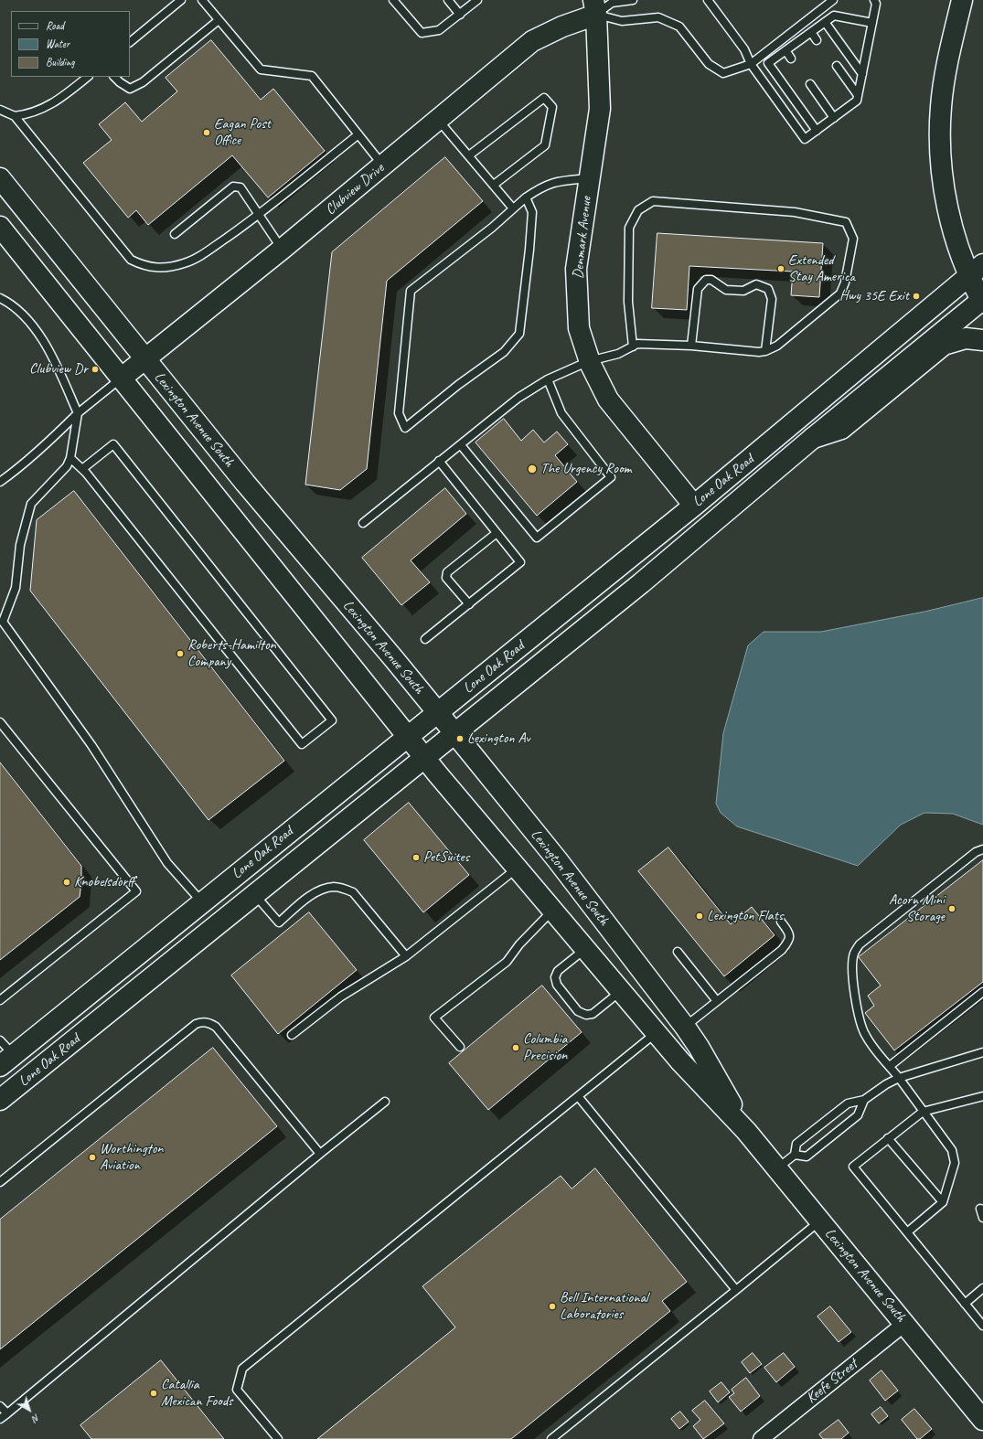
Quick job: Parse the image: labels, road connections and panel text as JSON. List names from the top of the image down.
{
  "streets": {
    "main road": [
      "Clubview Drive",
      "Denmark Avenue",
      "Lexington Avenue South",
      "Lone Oak Road"
    ],
    "street": ["Keefe Street"]
  },
  "crossings": [
    ["Clubview Drive", "Denmark Avenue"],
    ["Clubview Drive", "Lexington Avenue South"],
    ["Denmark Avenue", "Lone Oak Road"],
    ["Lexington Avenue South", "Lone Oak Road"],
    ["Lexington Avenue South", "Keefe Street"]
  ],
  "places": [
    "Eagan Post Office",
    "Extended Stay America",
    "Hwy 35E Exit",
    "Clubview Dr",
    "The Urgency Room",
    "Roberts-Hamilton Company",
    "Lexington Av",
    "PetSuites",
    "Knobelsdorff",
    "Acorn Mini Storage",
    "Lexington Flats",
    "Columbia Precision",
    "Worthington Aviation",
    "Bell International Laboratories",
    "Catallia Mexican Foods"
  ],
  "legend": ["Road", "Water", "Building"],
  "north": "bottom right"
}
